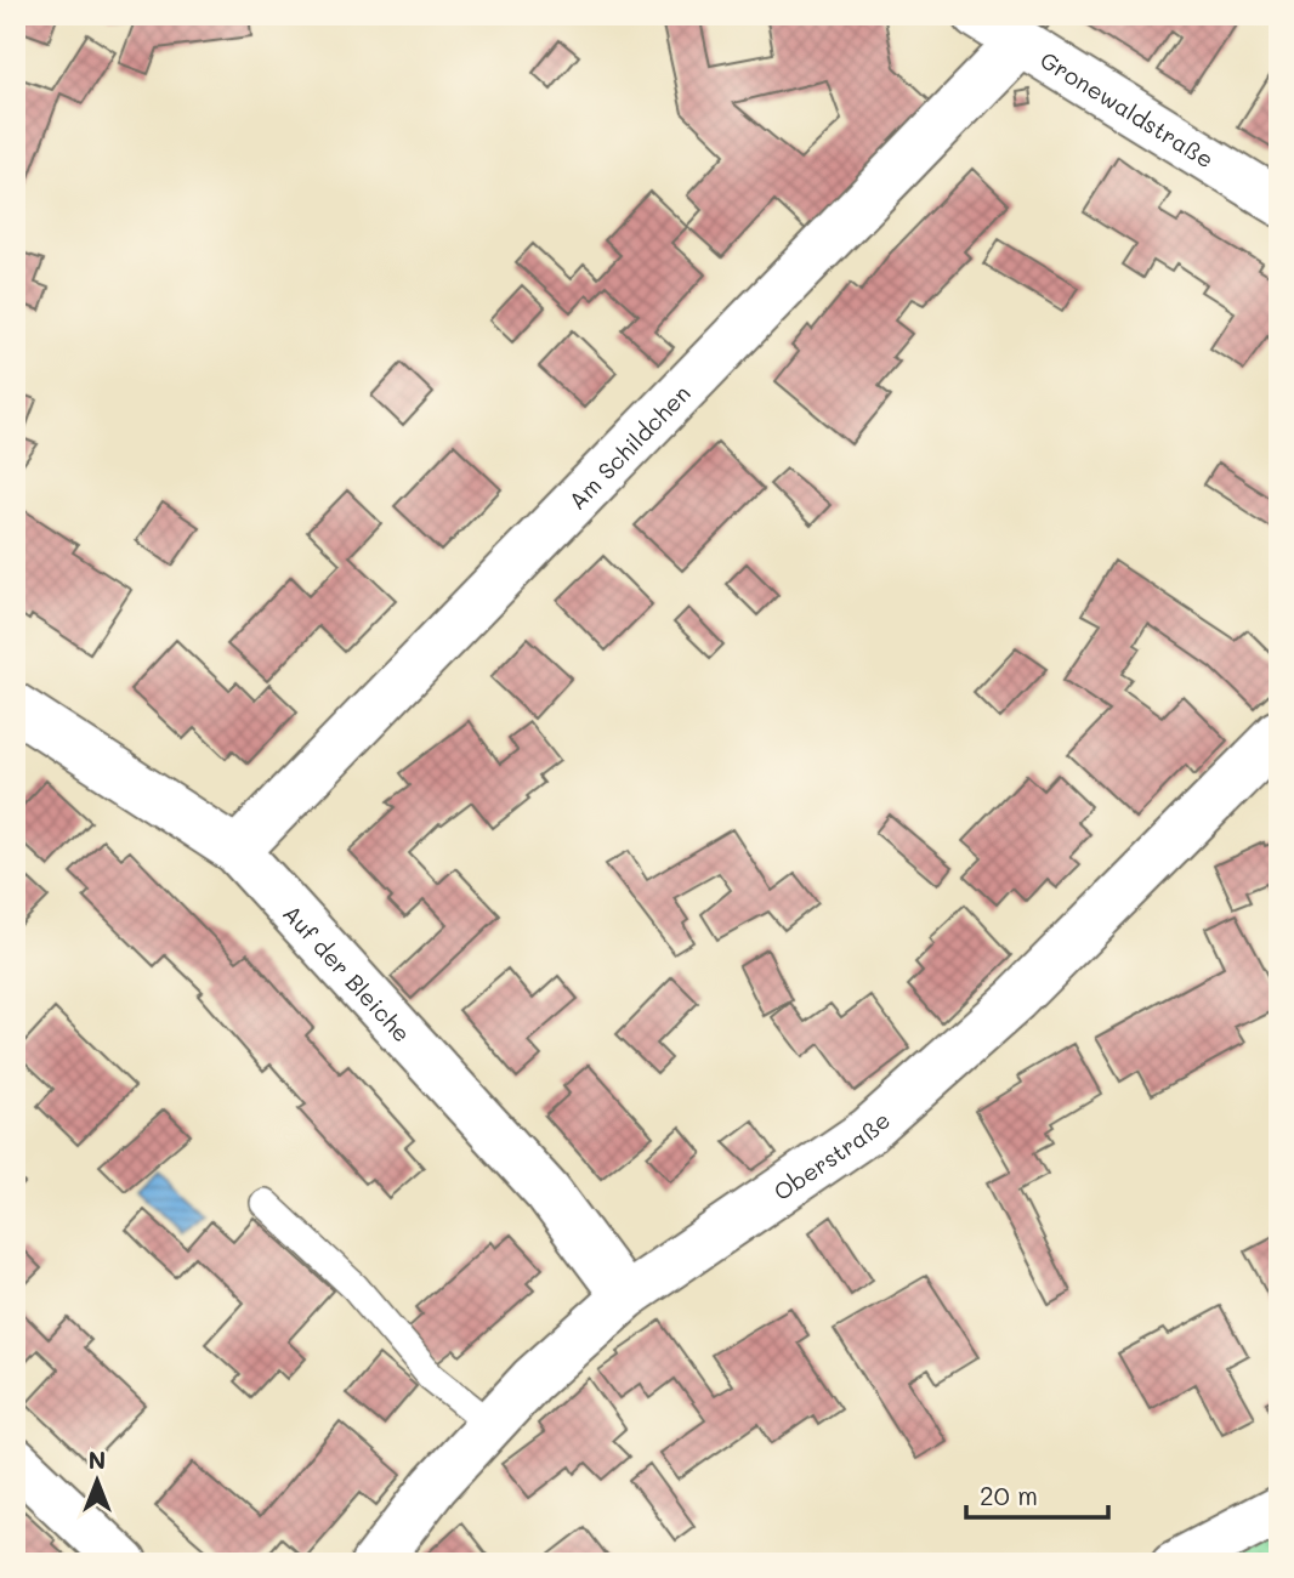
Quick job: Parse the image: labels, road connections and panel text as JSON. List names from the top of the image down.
{
  "streets": {
    "street": [
      "Gronewaldstraße",
      "Am Schildchen",
      "Auf der Bleiche",
      "Oberstraße"
    ]
  },
  "crossings": [
    ["Gronewaldstraße", "Am Schildchen"],
    ["Am Schildchen", "Auf der Bleiche"],
    ["Auf der Bleiche", "Oberstraße"]
  ],
  "scale_bar": "20 m",
  "north": "top"
}
